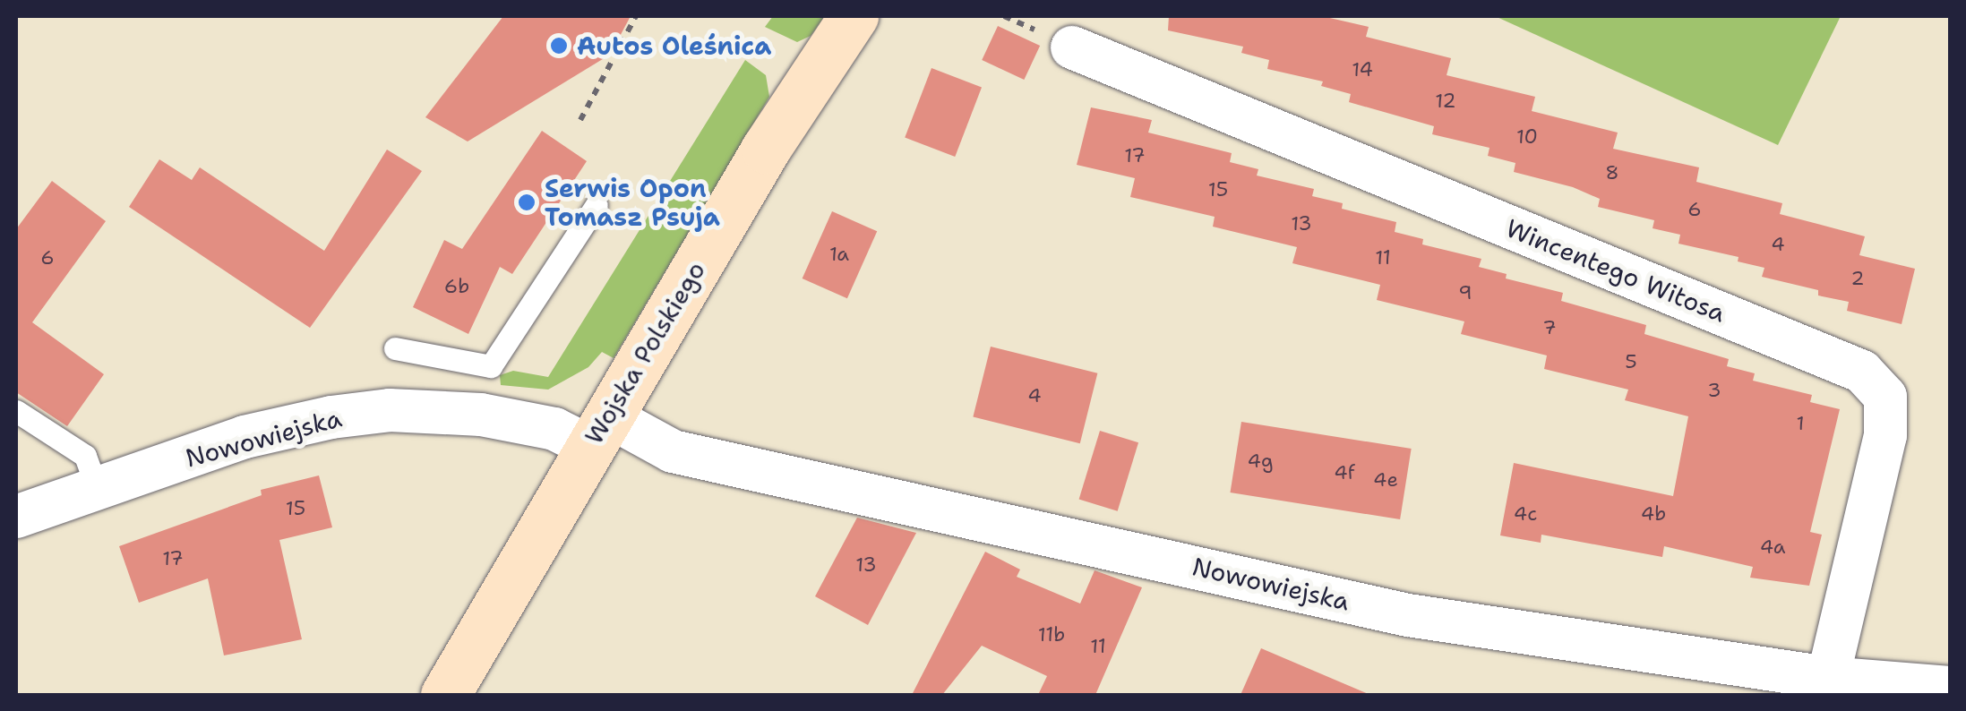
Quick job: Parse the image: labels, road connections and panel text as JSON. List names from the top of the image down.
{
  "streets": {
    "main road": ["Wojska Polskiego"],
    "street": ["Wincentego Witosa", "Nowowiejska"]
  },
  "crossings": [
    ["Wincentego Witosa", "Nowowiejska"],
    ["Wojska Polskiego", "Nowowiejska"]
  ],
  "places": ["Autos Oleśnica", "Serwis Opon Tomasz Psuja"],
  "house_numbers": [
    "14",
    "12",
    "10",
    "17",
    "8",
    "15",
    "6",
    "13",
    "4",
    "1a",
    "6",
    "11",
    "2",
    "6b",
    "9",
    "7",
    "5",
    "3",
    "4",
    "1",
    "4g",
    "4f",
    "4e",
    "15",
    "4c",
    "4b",
    "4a",
    "17",
    "13",
    "11b",
    "11"
  ]
}
